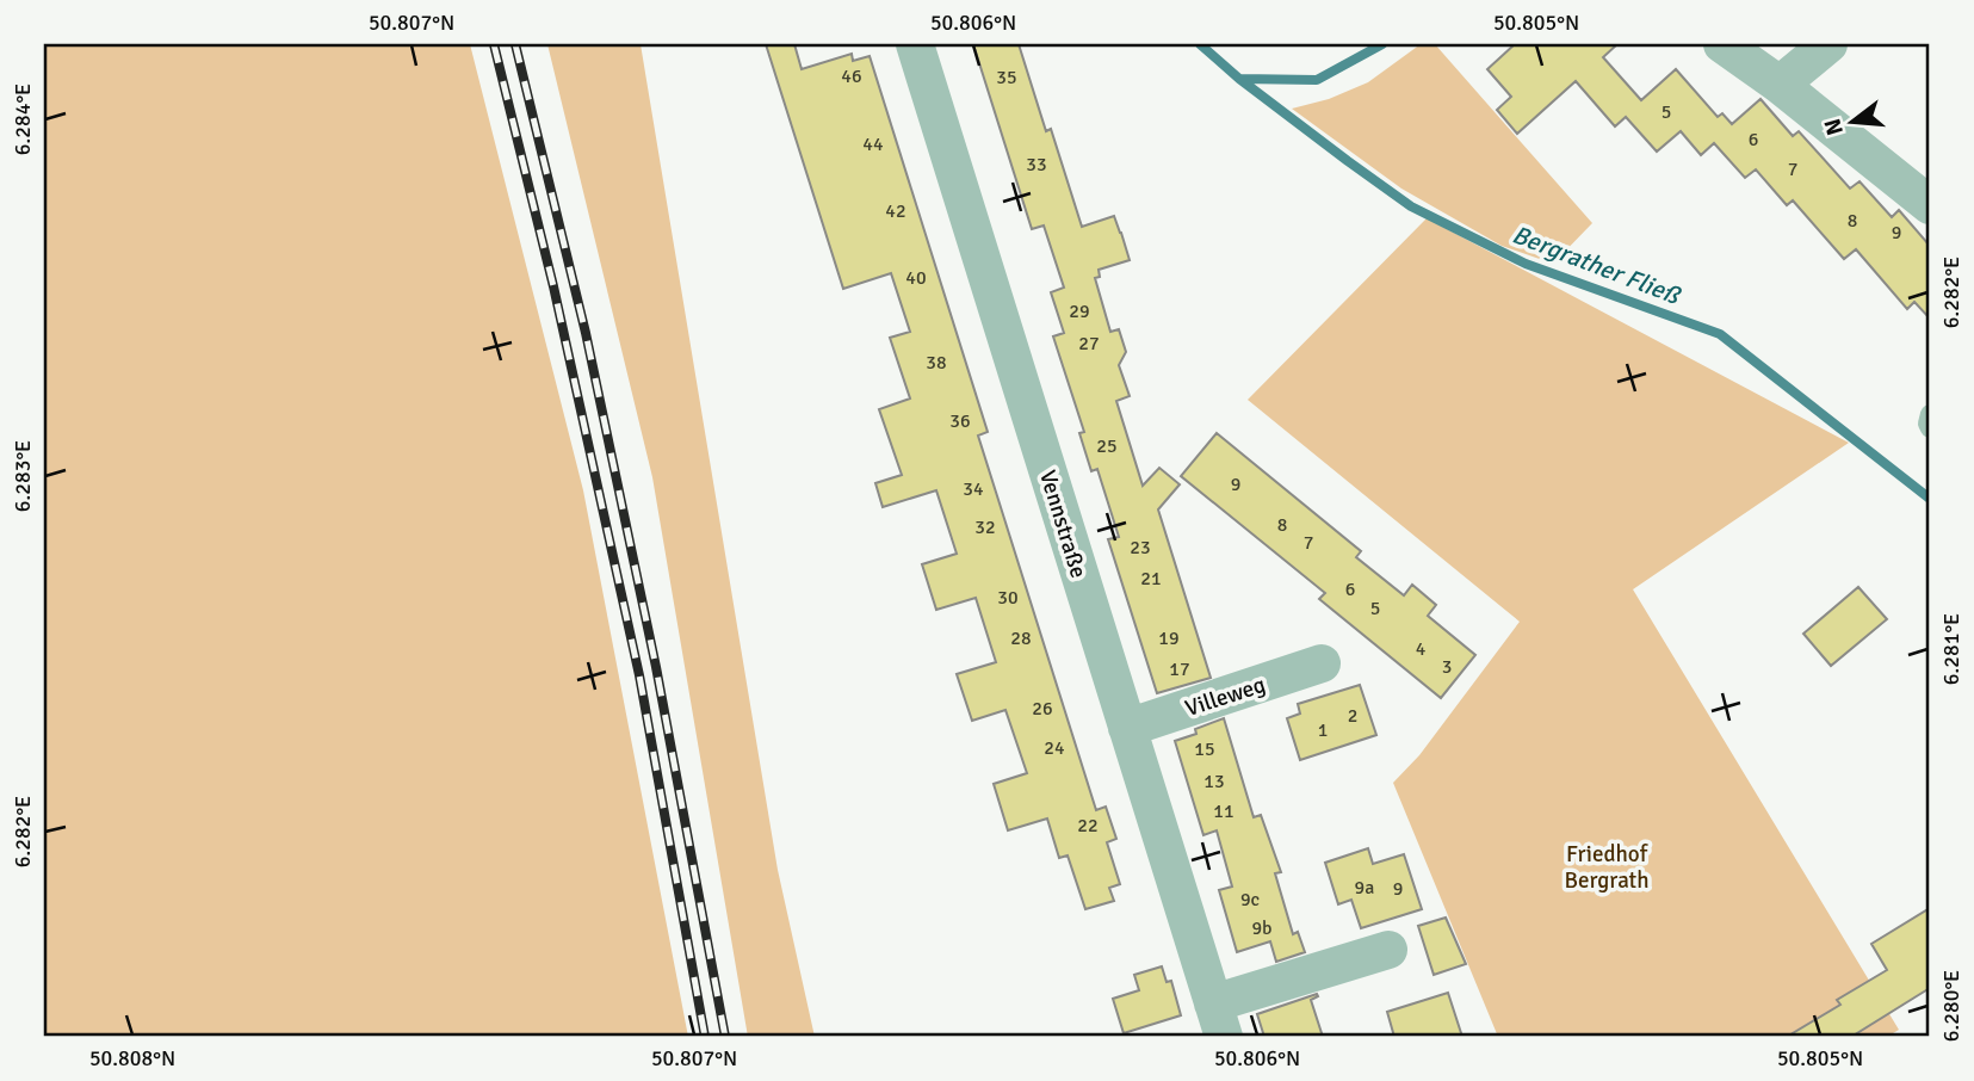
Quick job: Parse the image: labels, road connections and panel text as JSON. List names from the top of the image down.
{
  "streets": {
    "street": ["Vennstraße", "Villeweg"]
  },
  "crossings": [
    ["Vennstraße", "Villeweg"]
  ],
  "water": ["Bergrather Fließ"],
  "parks": ["Friedhof Bergrath"],
  "house_numbers": [
    "46",
    "35",
    "5",
    "6",
    "44",
    "33",
    "7",
    "42",
    "8",
    "9",
    "40",
    "29",
    "27",
    "38",
    "36",
    "25",
    "9",
    "34",
    "8",
    "32",
    "7",
    "23",
    "21",
    "6",
    "30",
    "5",
    "28",
    "19",
    "4",
    "3",
    "17",
    "26",
    "2",
    "1",
    "24",
    "15",
    "13",
    "11",
    "22",
    "9a",
    "9",
    "9c",
    "9b"
  ],
  "north": "left",
  "coordinates": [
    "50.807°N",
    "50.806°N",
    "50.805°N",
    "6.284°E",
    "6.282°E",
    "6.283°E",
    "6.281°E",
    "6.280°E",
    "50.808°N"
  ]
}
